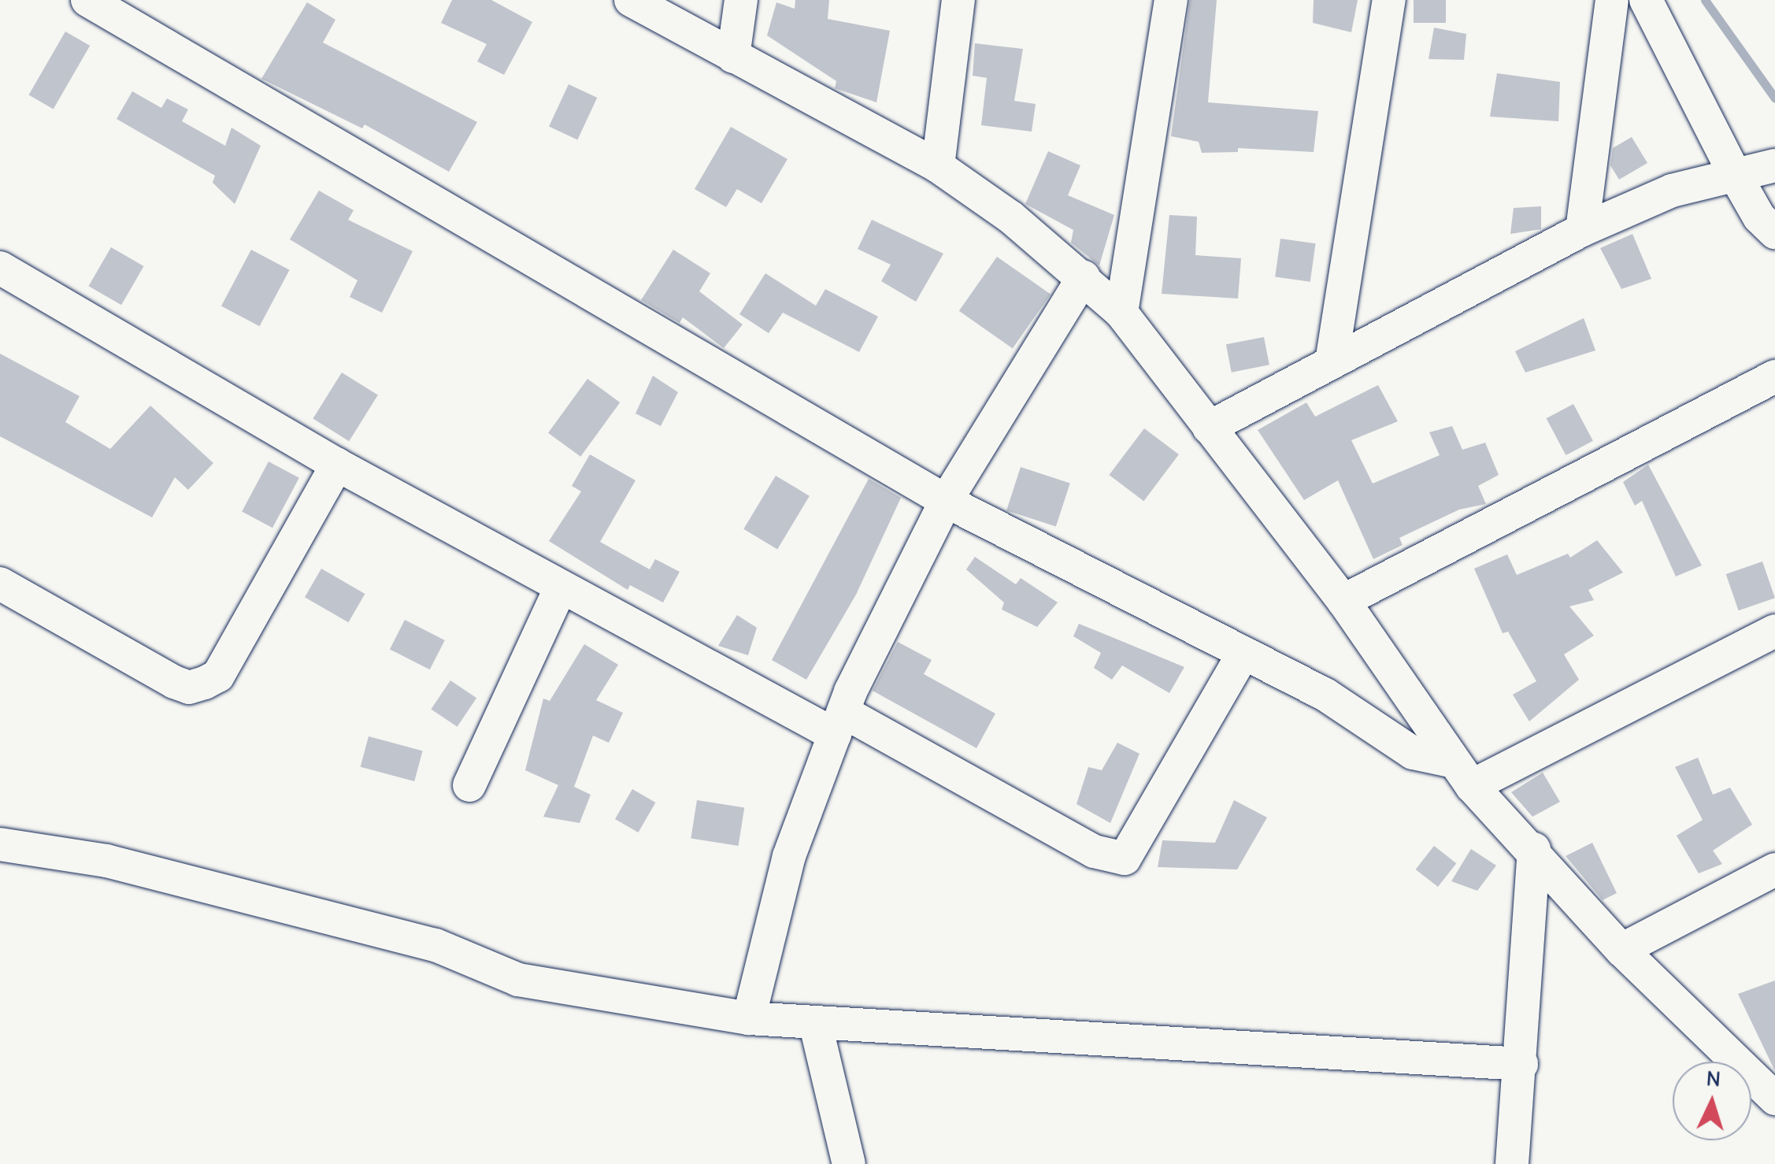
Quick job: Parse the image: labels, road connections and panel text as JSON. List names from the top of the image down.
{
  "north": "top"
}
